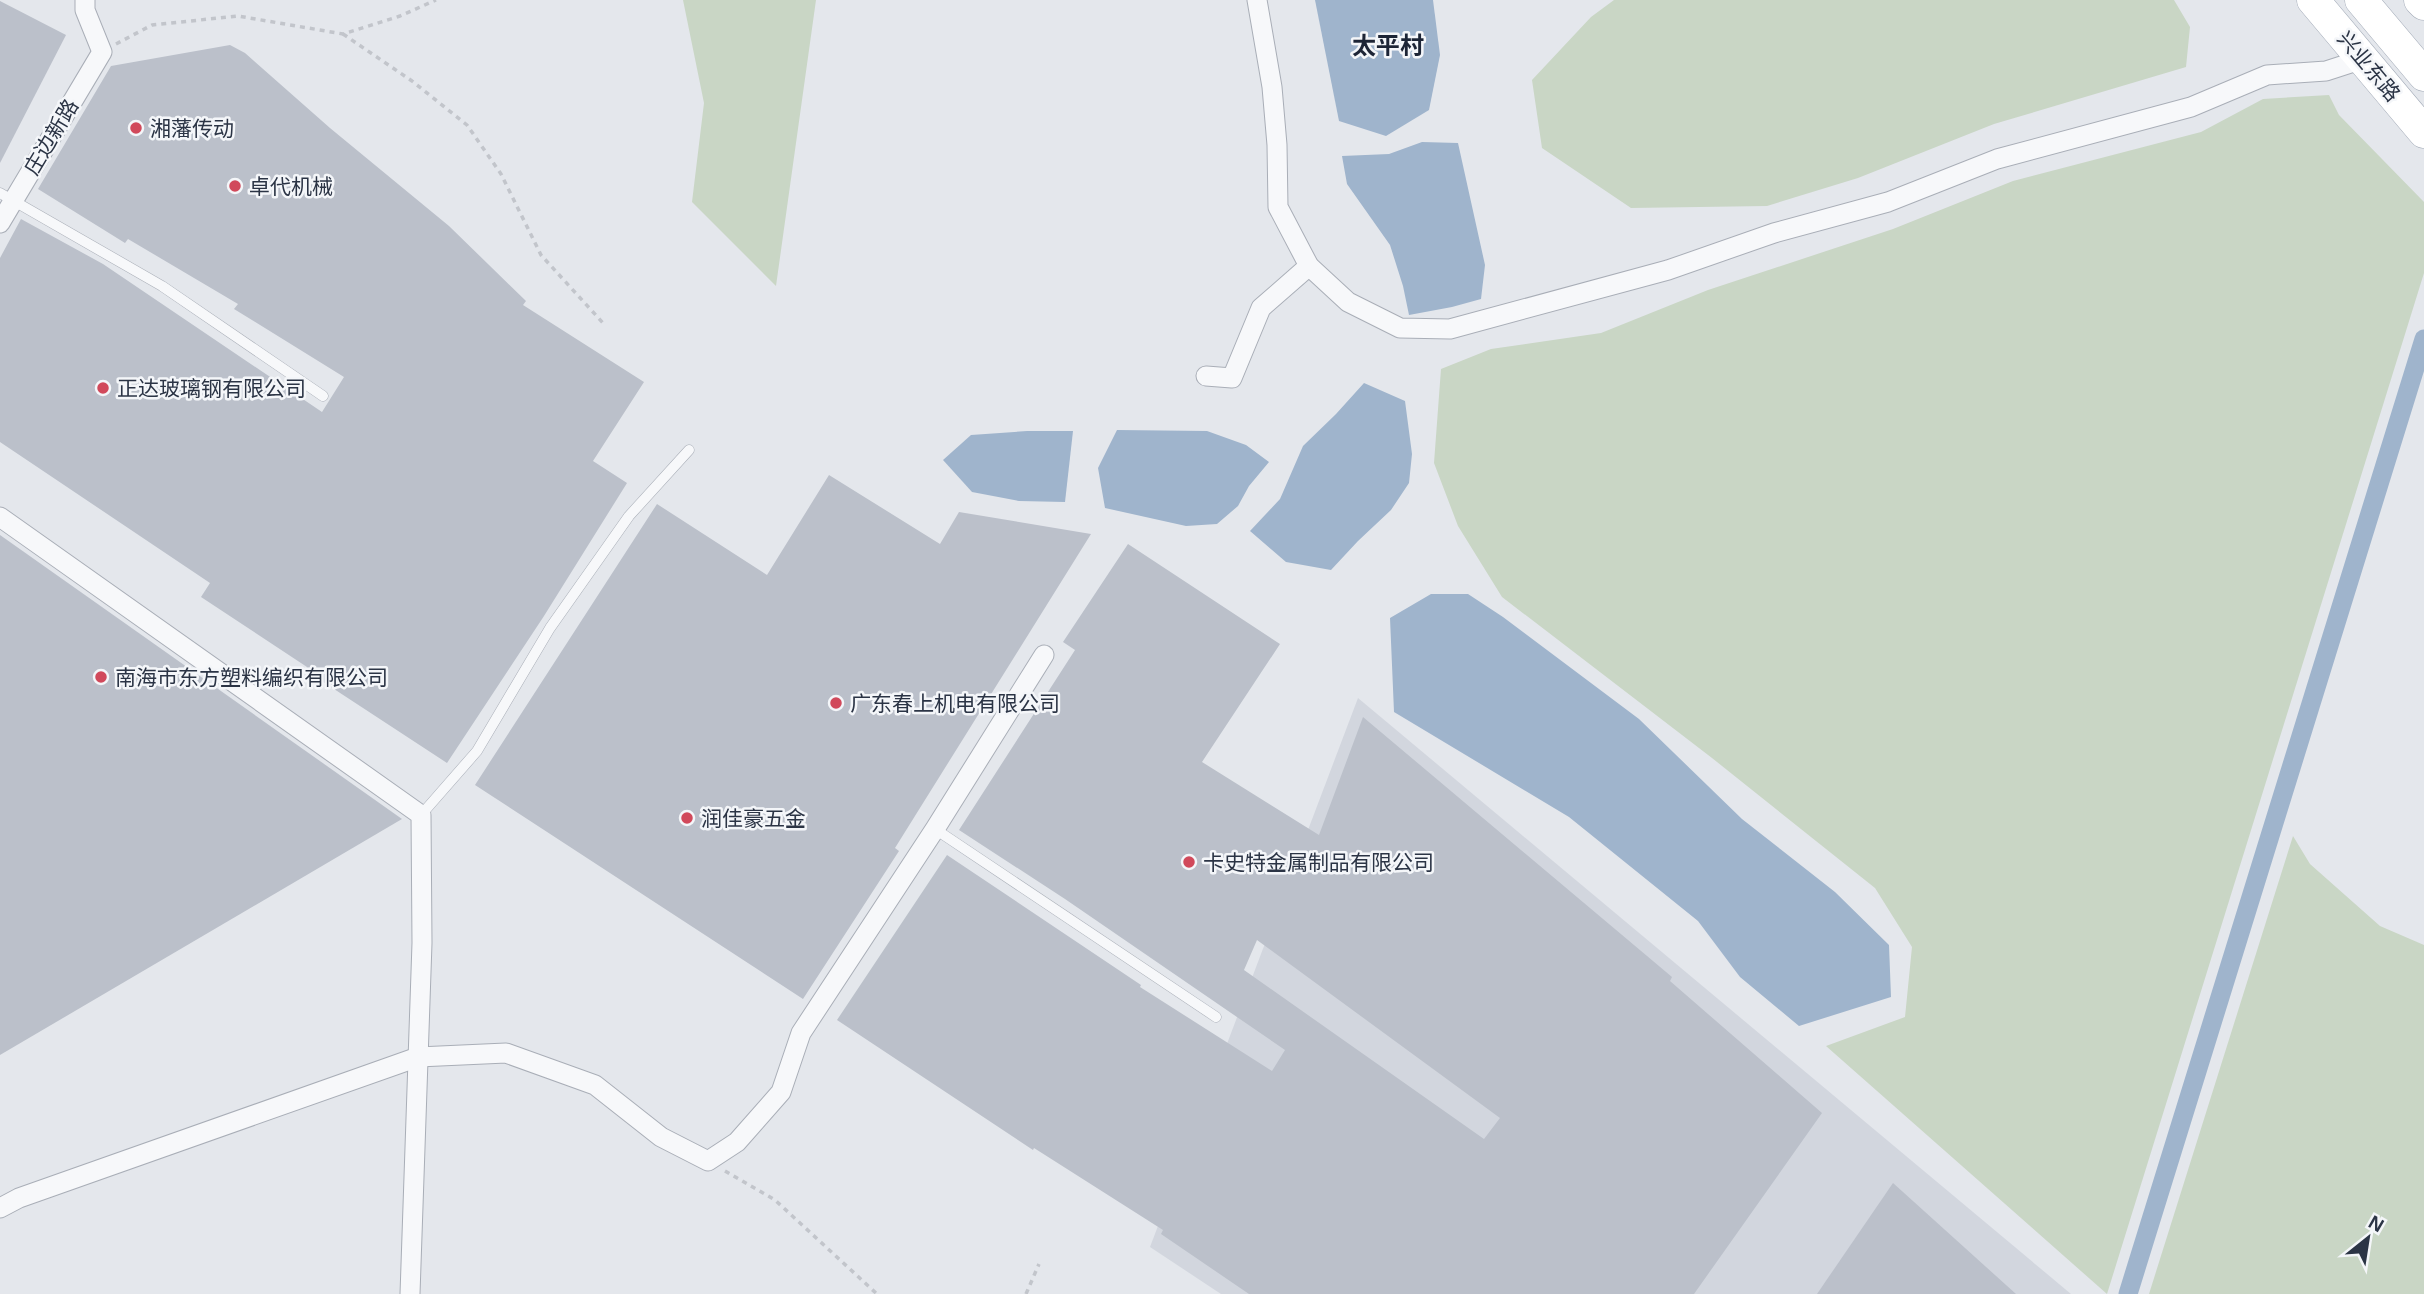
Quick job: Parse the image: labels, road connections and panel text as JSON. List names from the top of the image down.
{
  "streets": {
    "main road": ["兴业东路"],
    "street": ["庄边新路"]
  },
  "districts": ["太平村"],
  "places": [
    "湘藩传动",
    "卓代机械",
    "正达玻璃钢有限公司",
    "南海市东方塑料编织有限公司",
    "广东春上机电有限公司",
    "润佳豪五金",
    "卡史特金属制品有限公司"
  ],
  "north": "top right"
}
